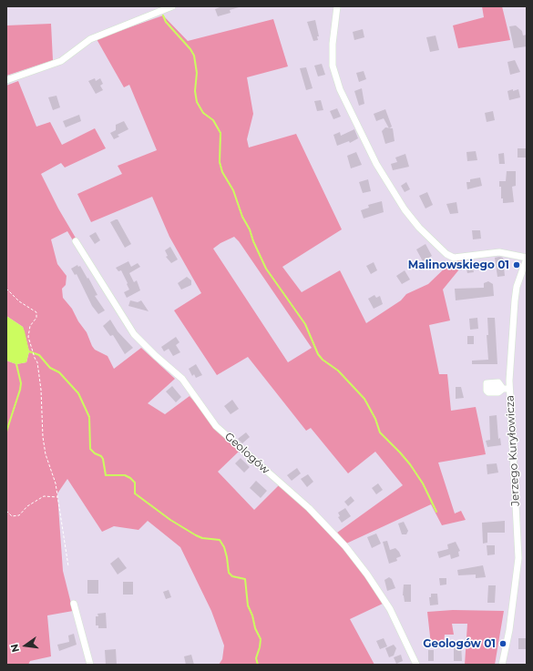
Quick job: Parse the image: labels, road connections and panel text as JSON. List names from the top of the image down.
{
  "streets": {
    "street": ["Jerzego Kuryłowicza", "Geologów"]
  },
  "places": ["Malinowskiego 01", "Geologów 01"],
  "north": "left"
}
